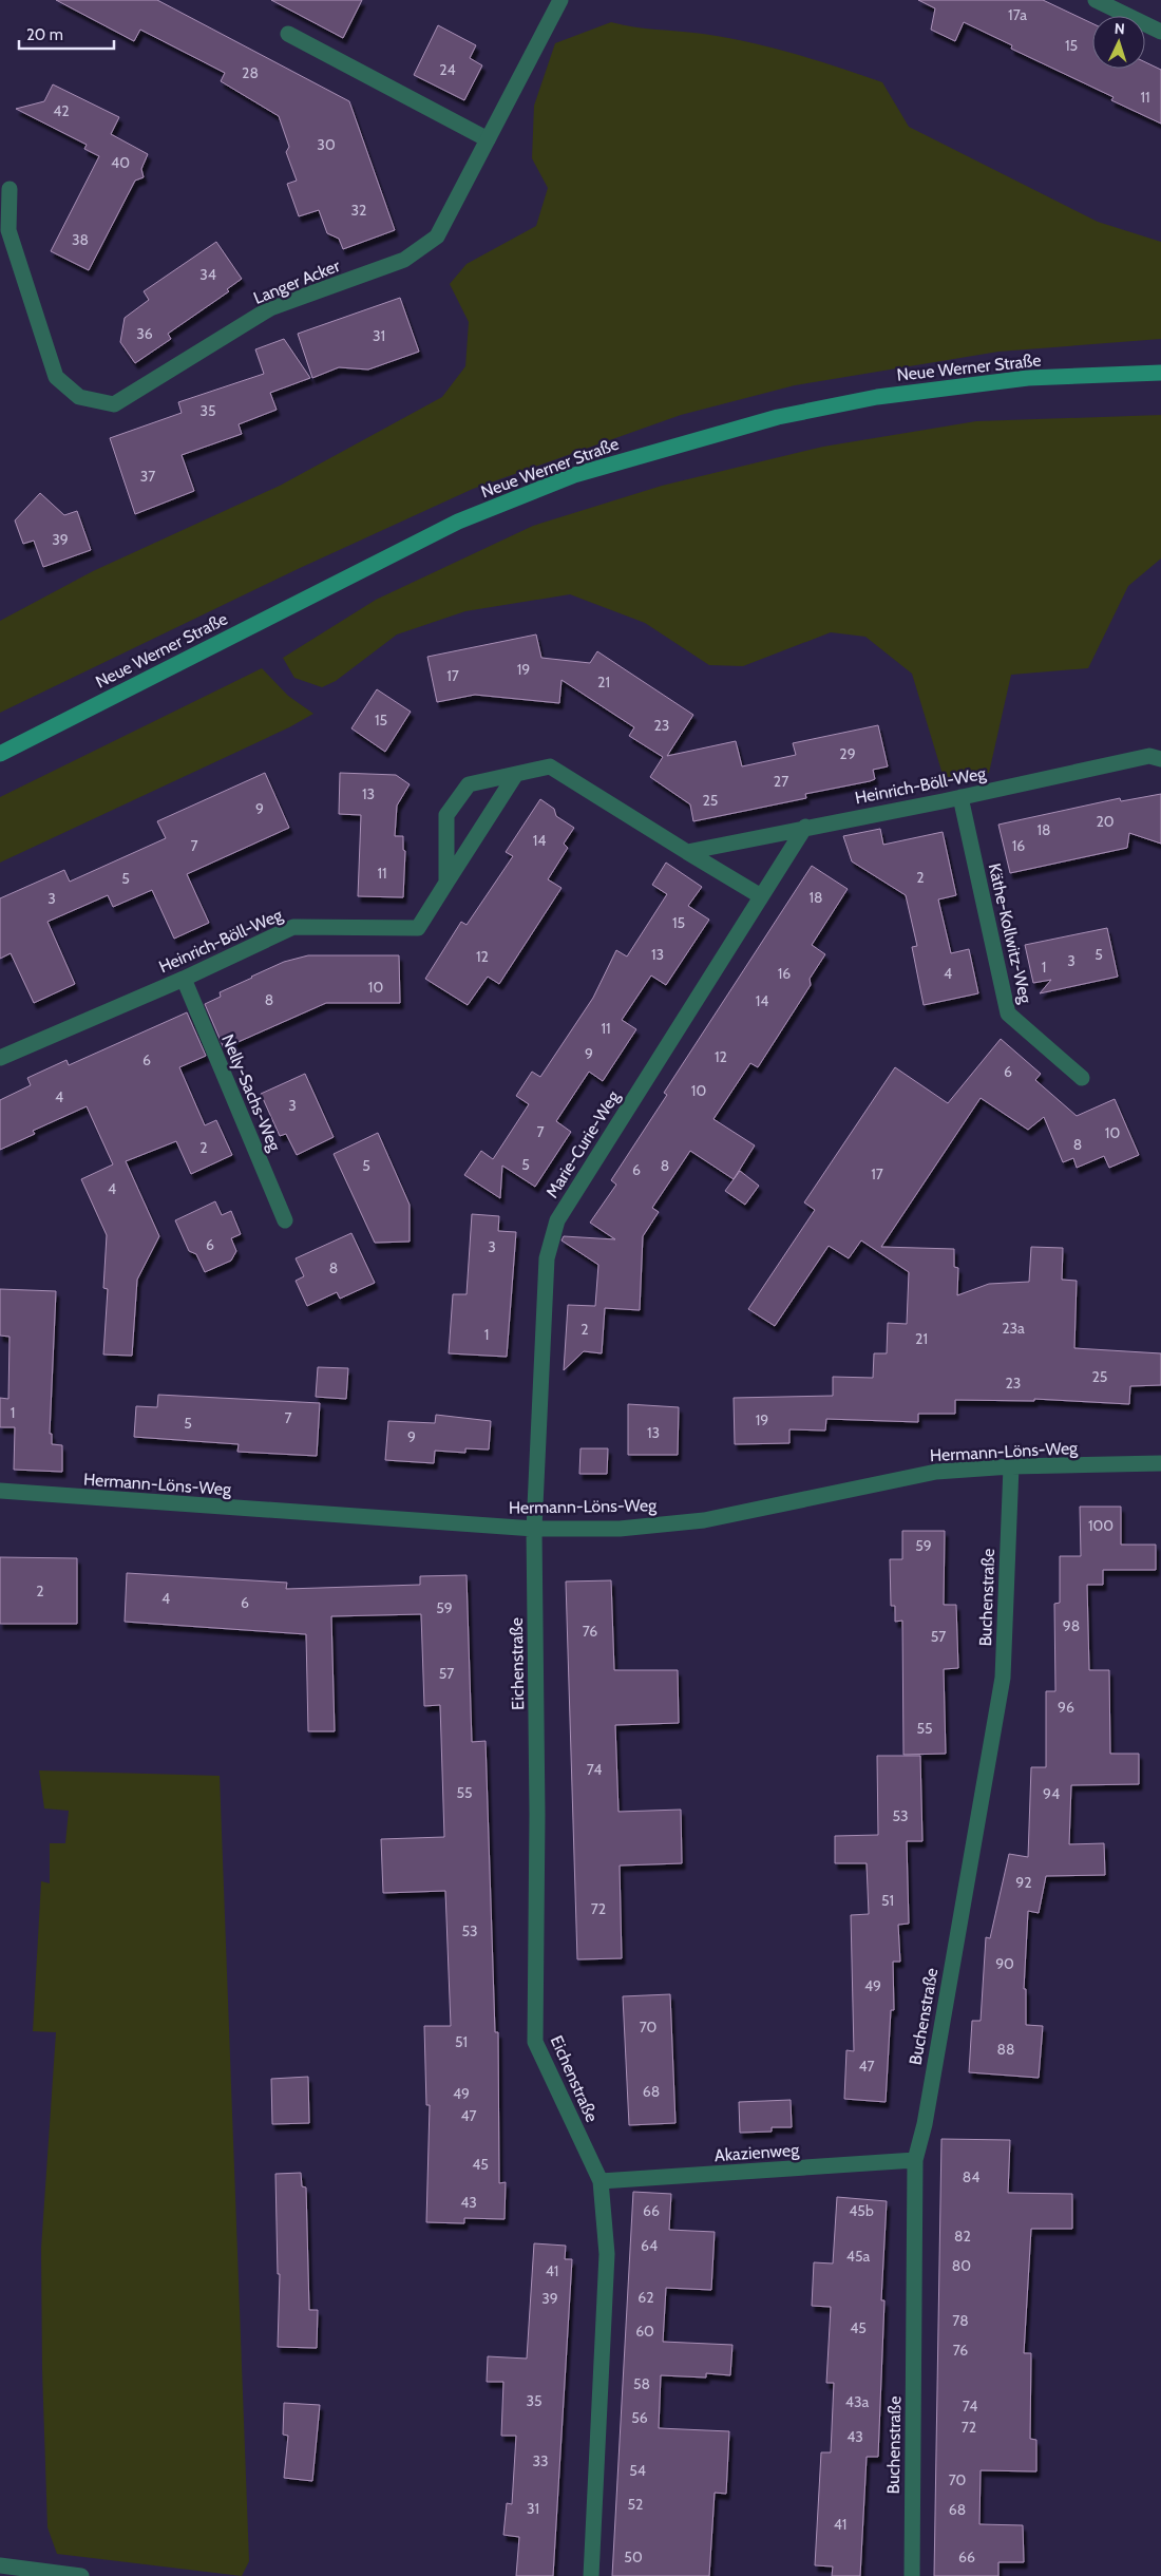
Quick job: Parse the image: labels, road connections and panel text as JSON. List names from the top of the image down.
{
  "streets": {
    "main road": ["Neue Werner Straße"],
    "street": [
      "Langer Acker",
      "Heinrich-Böll-Weg",
      "Käthe-Kollwitz-Weg",
      "Nelly-Sachs-Weg",
      "Marie-Curie-Weg",
      "Hermann-Löns-Weg",
      "Buchenstraße",
      "Eichenstraße",
      "Akazienweg"
    ]
  },
  "crossings": [
    ["Heinrich-Böll-Weg", "Käthe-Kollwitz-Weg"],
    ["Heinrich-Böll-Weg", "Nelly-Sachs-Weg"],
    ["Heinrich-Böll-Weg", "Marie-Curie-Weg"],
    ["Marie-Curie-Weg", "Hermann-Löns-Weg"],
    ["Marie-Curie-Weg", "Eichenstraße"],
    ["Hermann-Löns-Weg", "Buchenstraße"],
    ["Hermann-Löns-Weg", "Eichenstraße"],
    ["Buchenstraße", "Akazienweg"],
    ["Eichenstraße", "Akazienweg"]
  ],
  "house_numbers": [
    "17a",
    "15",
    "24",
    "28",
    "11",
    "42",
    "30",
    "40",
    "32",
    "38",
    "34",
    "36",
    "31",
    "35",
    "37",
    "39",
    "19",
    "17",
    "21",
    "15",
    "23",
    "29",
    "27",
    "13",
    "25",
    "9",
    "20",
    "18",
    "14",
    "7",
    "16",
    "11",
    "2",
    "5",
    "18",
    "3",
    "15",
    "13",
    "5",
    "12",
    "3",
    "1",
    "16",
    "4",
    "10",
    "8",
    "14",
    "11",
    "9",
    "12",
    "6",
    "6",
    "10",
    "4",
    "3",
    "7",
    "10",
    "8",
    "2",
    "5",
    "5",
    "8",
    "6",
    "17",
    "4",
    "6",
    "3",
    "8",
    "23a",
    "2",
    "1",
    "21",
    "25",
    "23",
    "1",
    "7",
    "19",
    "5",
    "13",
    "9",
    "100",
    "59",
    "2",
    "4",
    "6",
    "59",
    "98",
    "76",
    "57",
    "57",
    "96",
    "55",
    "74",
    "55",
    "94",
    "53",
    "92",
    "51",
    "72",
    "53",
    "90",
    "49",
    "70",
    "51",
    "88",
    "47",
    "68",
    "49",
    "47",
    "45",
    "84",
    "43",
    "66",
    "45b",
    "82",
    "64",
    "45a",
    "80",
    "41",
    "62",
    "39",
    "78",
    "45",
    "60",
    "76",
    "58",
    "35",
    "43a",
    "74",
    "56",
    "72",
    "43",
    "33",
    "54",
    "70",
    "52",
    "31",
    "68",
    "41",
    "50",
    "66"
  ],
  "scale_bar": "20 m",
  "north": "top"
}
